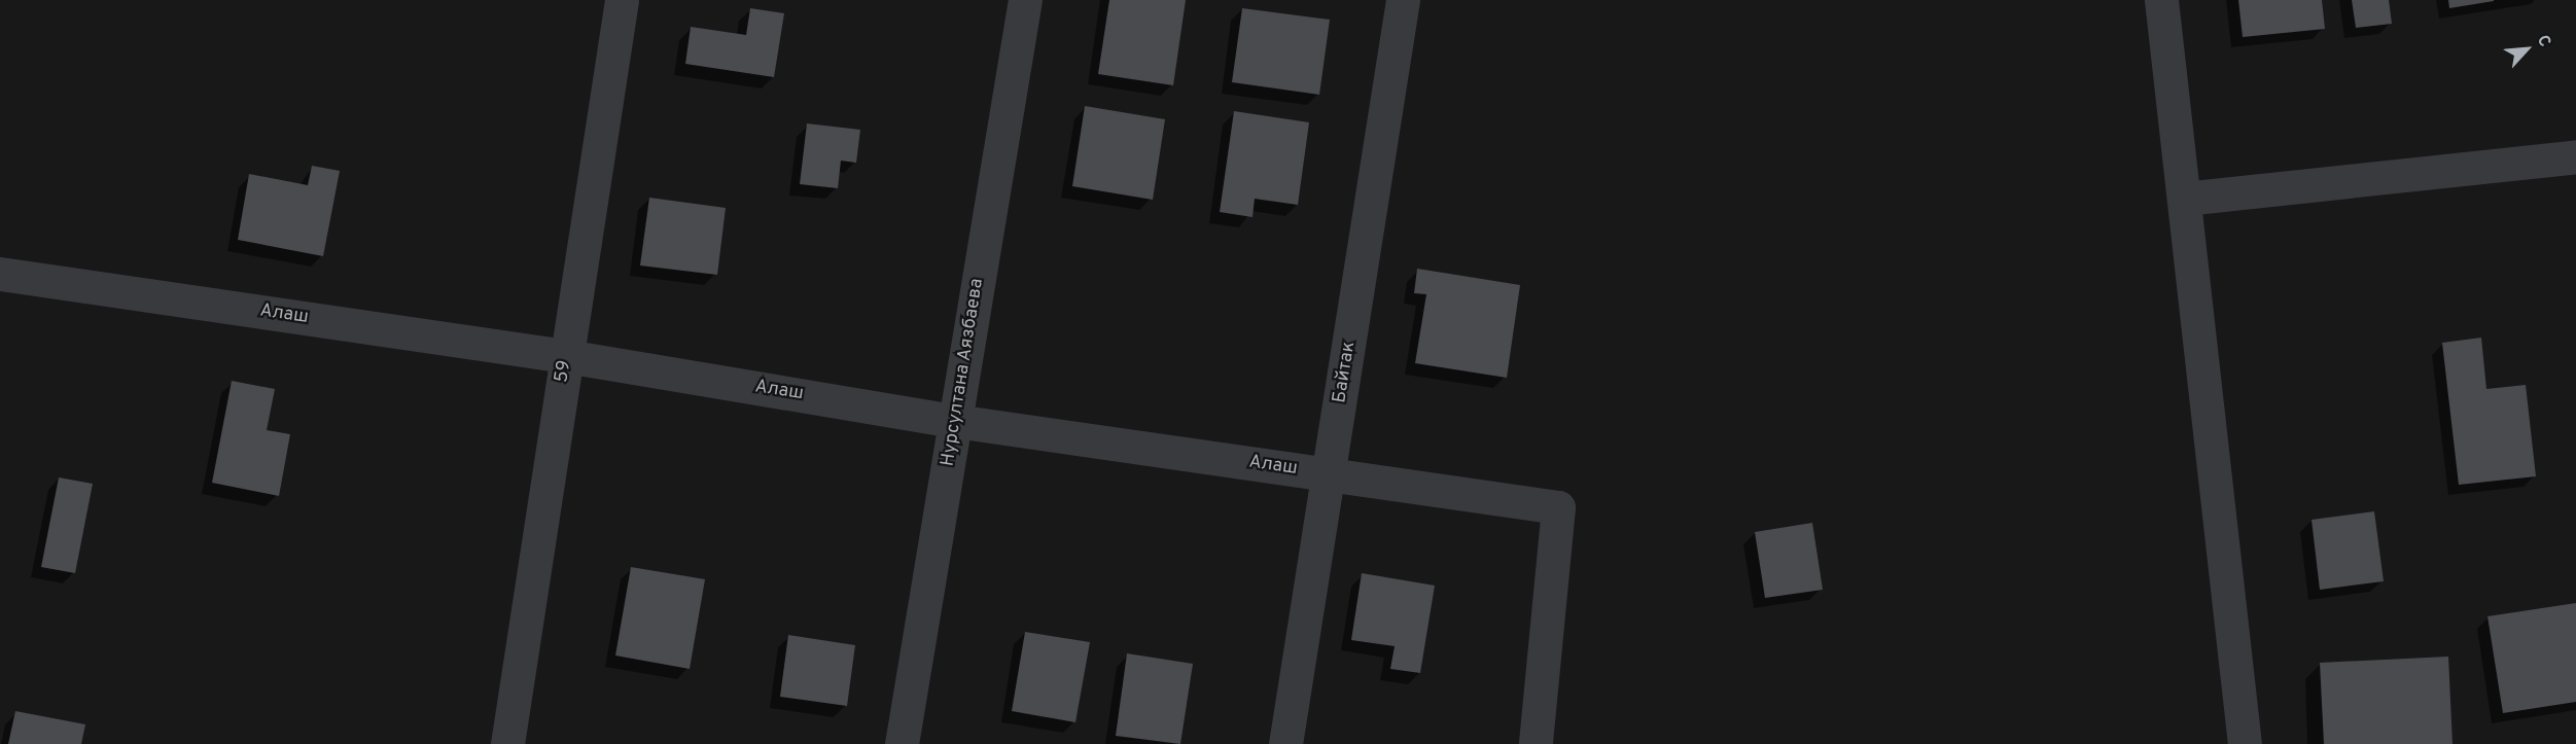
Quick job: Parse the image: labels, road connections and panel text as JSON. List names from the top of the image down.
{
  "streets": {
    "street": [
      "Алаш",
      "59",
      "Нурсултана Аязбаева",
      "Байтак"
    ]
  },
  "crossings": [
    ["Алаш", "59"],
    ["Алаш", "Нурсултана Аязбаева"],
    ["Алаш", "Байтак"]
  ],
  "north": "top right"
}
